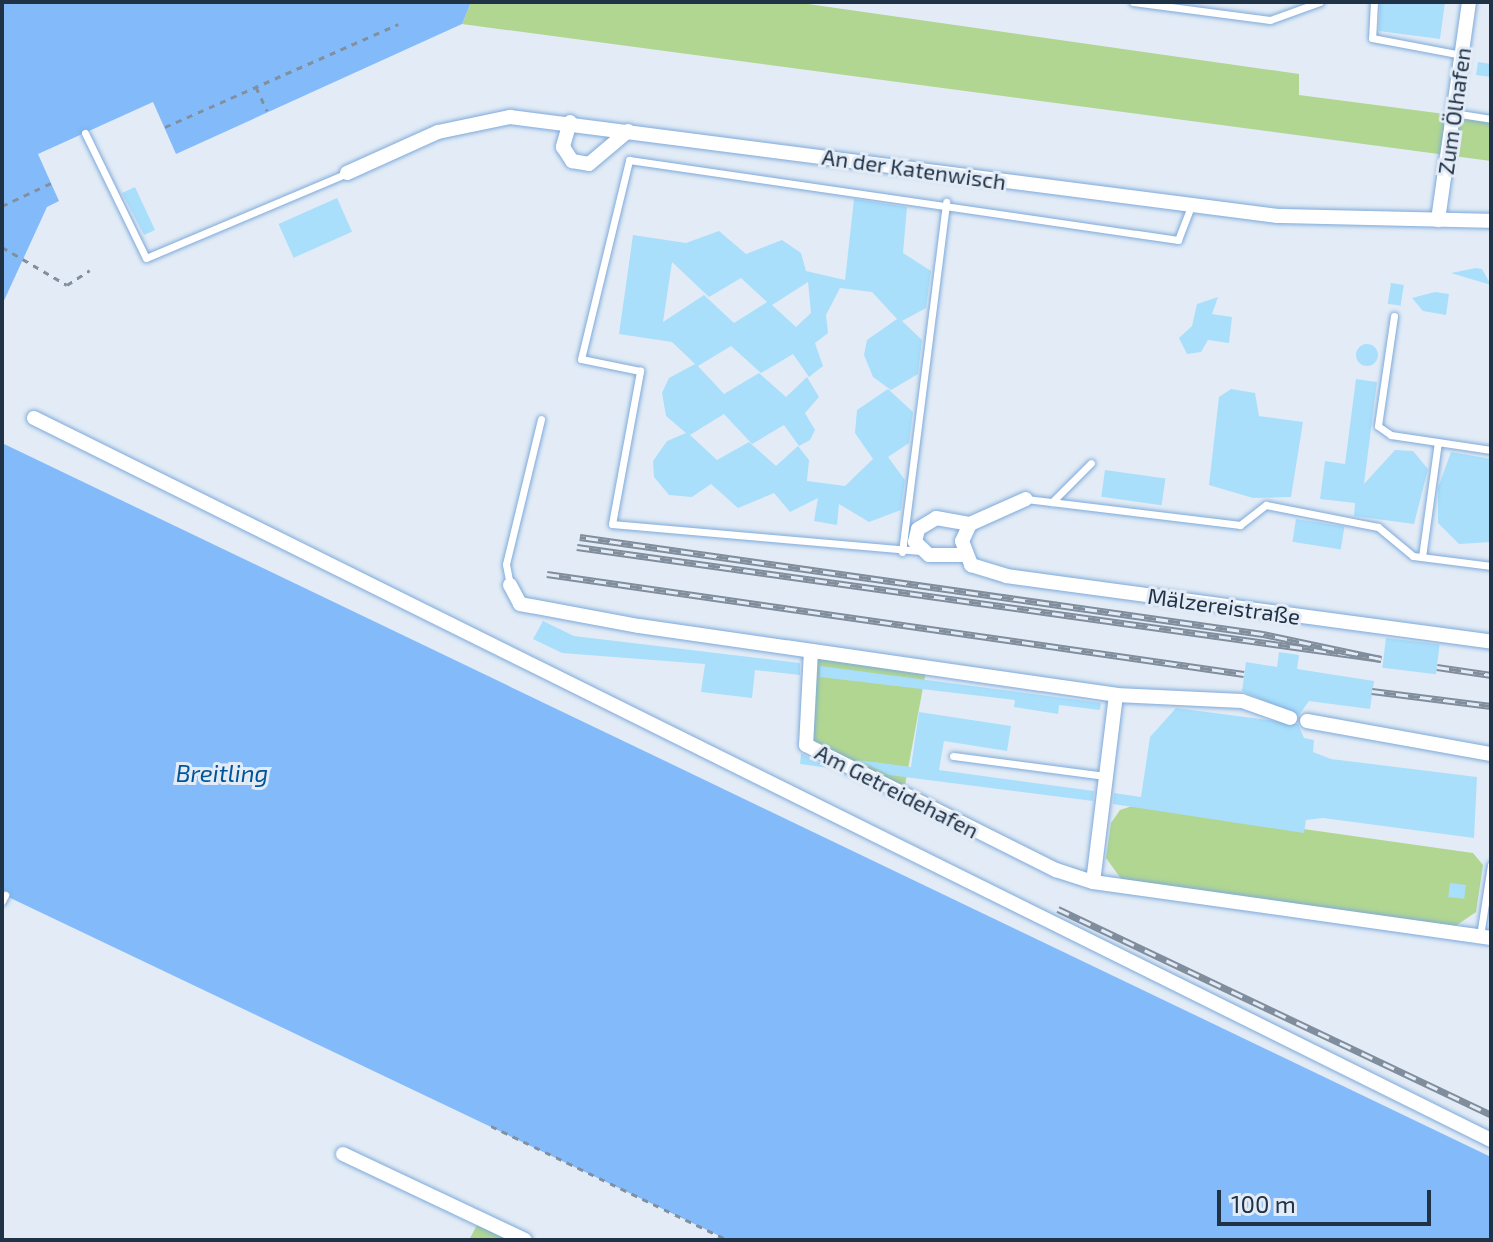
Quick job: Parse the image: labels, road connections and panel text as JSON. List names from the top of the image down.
{
  "streets": {
    "street": [
      "Zum Ölhafen",
      "An der Katenwisch",
      "Mälzereistraße",
      "Am Getreidehafen"
    ]
  },
  "crossings": [
    ["Zum Ölhafen", "An der Katenwisch"]
  ],
  "water": ["Breitling"],
  "scale_bar": "100 m"
}
